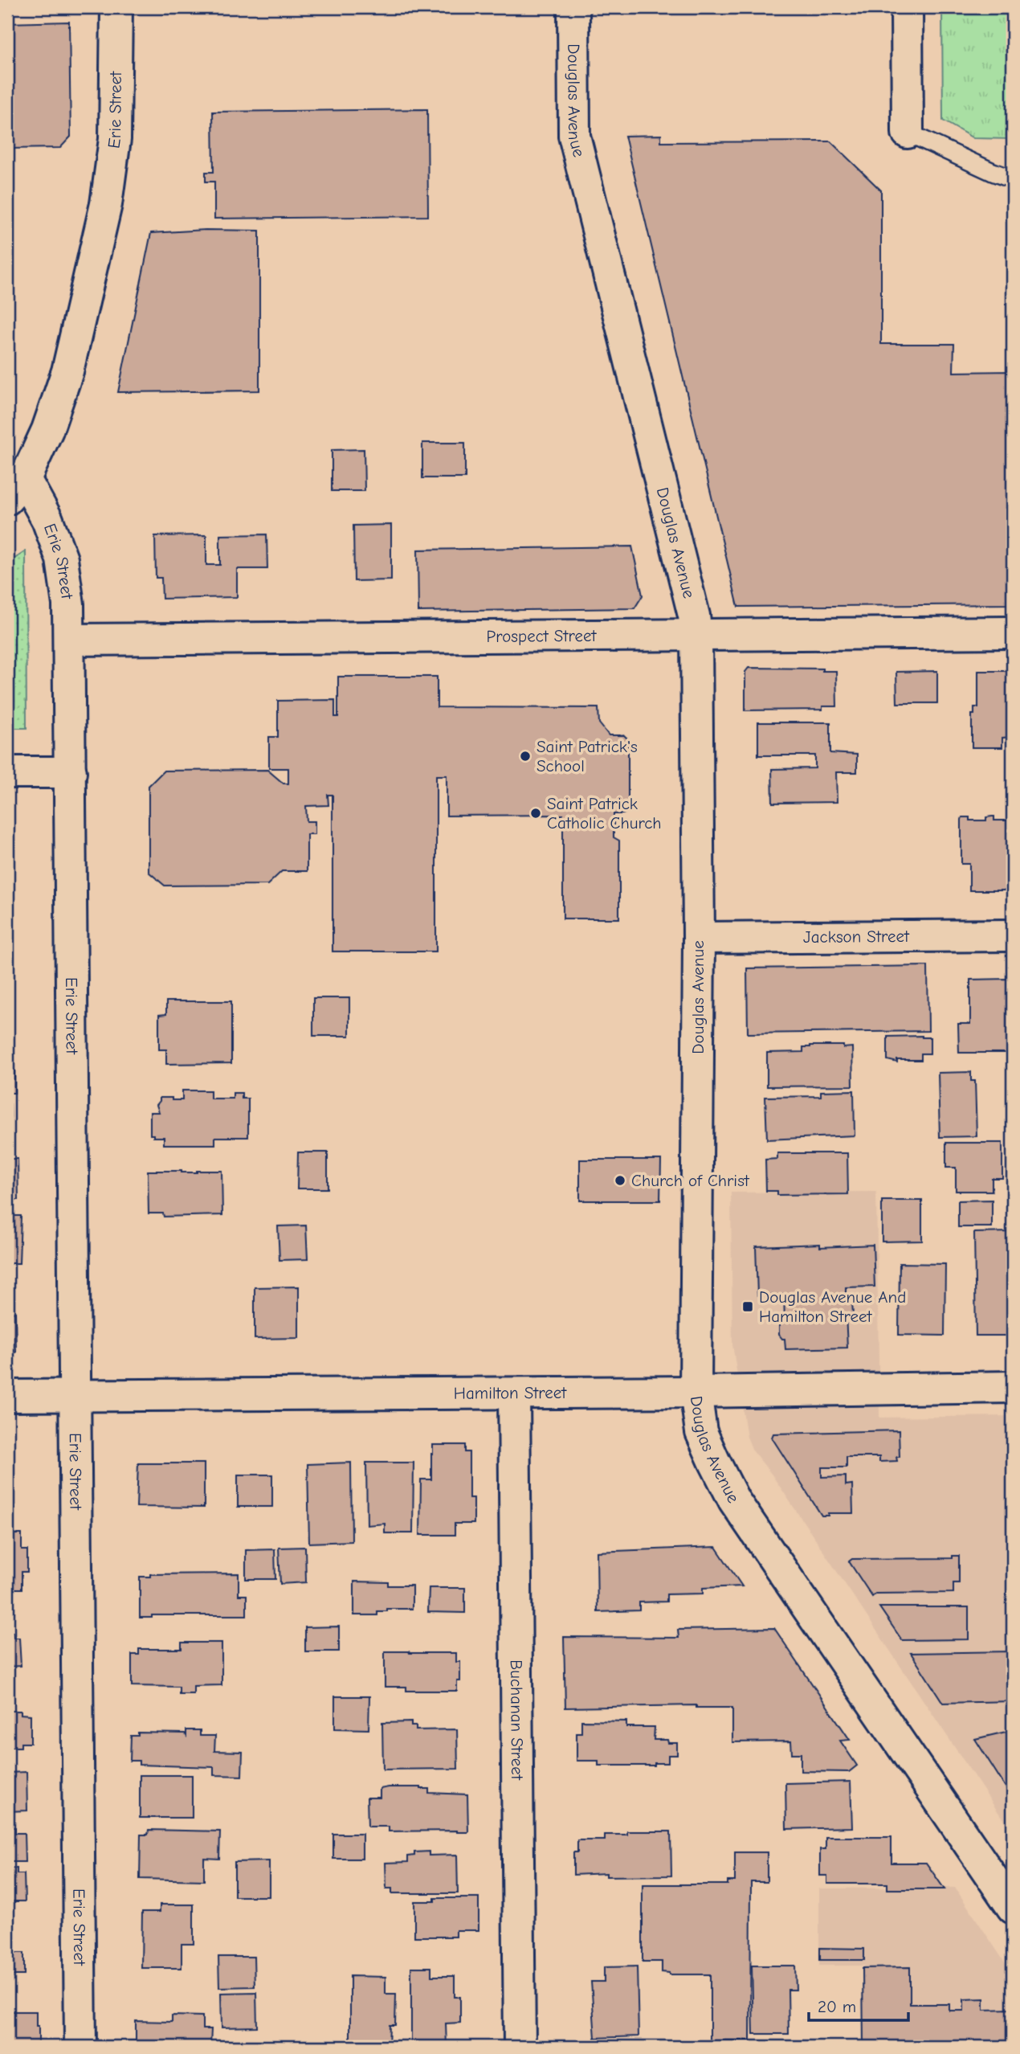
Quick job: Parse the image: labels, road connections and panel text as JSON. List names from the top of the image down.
{
  "streets": {
    "street": [
      "Douglas Avenue",
      "Erie Street",
      "Prospect Street",
      "Jackson Street",
      "Hamilton Street",
      "Buchanan Street"
    ]
  },
  "crossings": [
    ["Douglas Avenue", "Prospect Street"],
    ["Douglas Avenue", "Jackson Street"],
    ["Douglas Avenue", "Hamilton Street"],
    ["Erie Street", "Prospect Street"],
    ["Erie Street", "Hamilton Street"],
    ["Hamilton Street", "Buchanan Street"]
  ],
  "places": {
    "other": ["Saint Patrick's School", "Saint Patrick Catholic Church", "Church of Christ"],
    "transit": ["Douglas Avenue And Hamilton Street"]
  },
  "scale_bar": "20 m"
}
